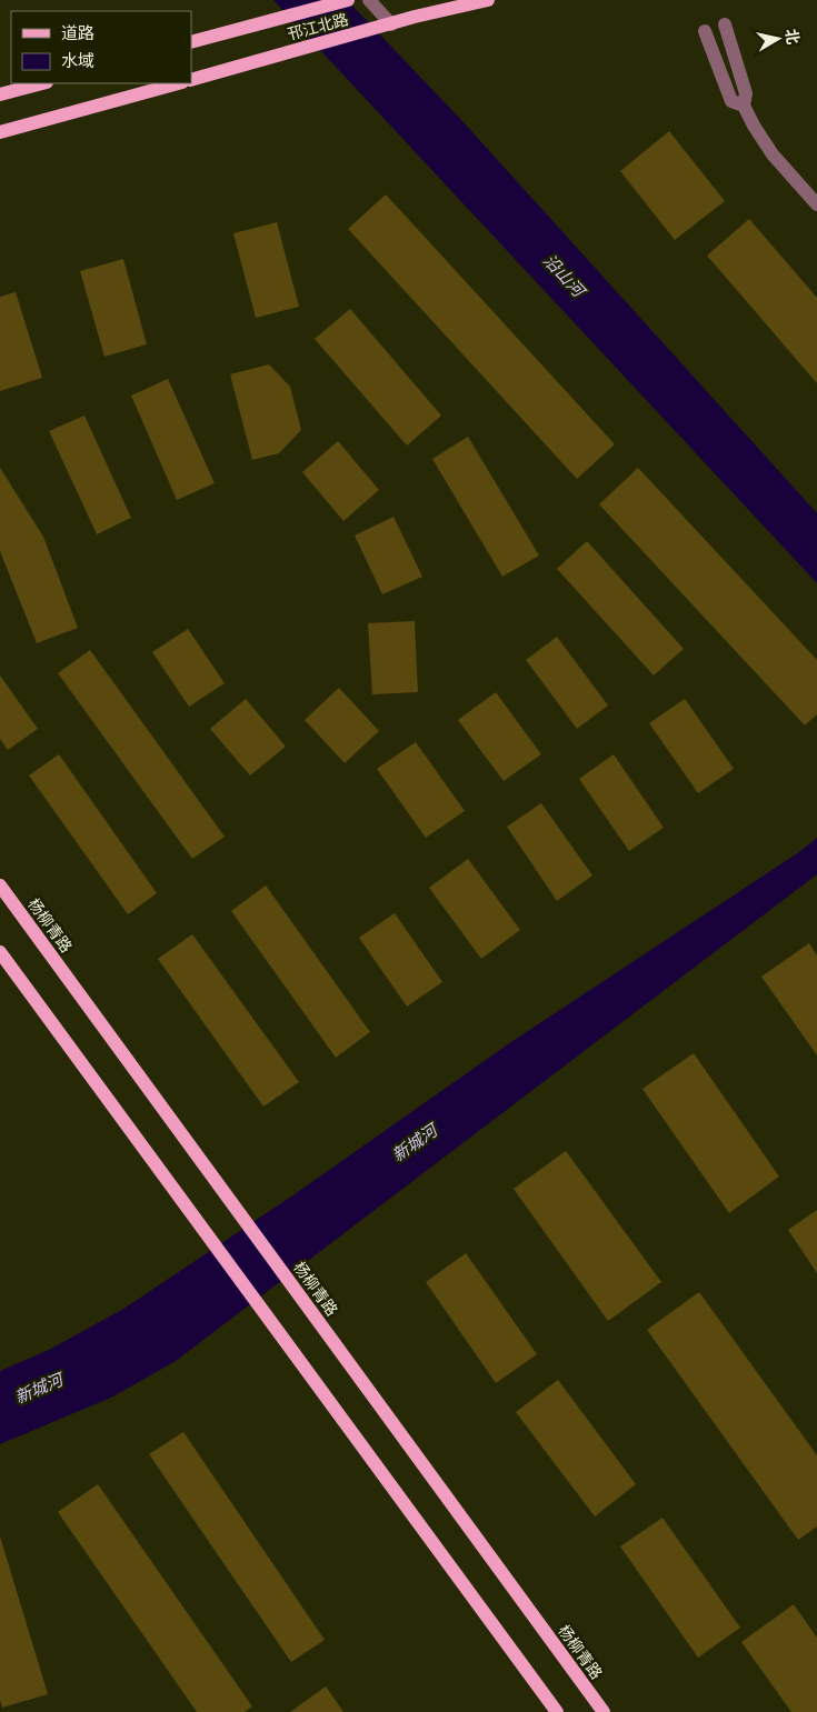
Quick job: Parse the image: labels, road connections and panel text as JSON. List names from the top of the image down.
{
  "streets": {
    "main road": ["邗江北路", "杨柳青路"]
  },
  "water": ["沿山河", "新城河"],
  "legend": ["道路", "水域"],
  "north": "right"
}
